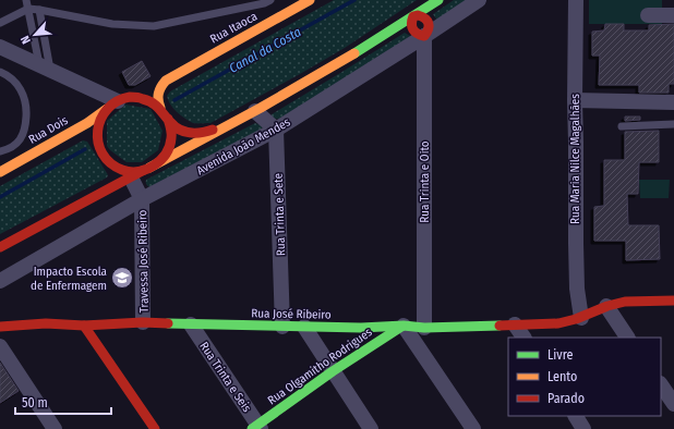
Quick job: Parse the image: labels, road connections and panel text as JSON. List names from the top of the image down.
{
  "streets": {
    "main road": [
      "Rua Itaoca",
      "Rua Dois",
      "Avenida João Mendes",
      "Rua José Ribeiro",
      "Rua Olgamitho Rodrigues"
    ],
    "street": [
      "Rua Maria Nilce Magalhães",
      "Rua Trinta e Oito",
      "Rua Trinta e Sete",
      "Travessa José Ribeiro",
      "Rua Trinta e Seis"
    ]
  },
  "crossings": [
    ["Rua Itaoca", "Rua Dois"],
    ["Rua Dois", "Avenida João Mendes"],
    ["Rua Dois", "Travessa José Ribeiro"],
    ["Avenida João Mendes", "Rua Trinta e Oito"],
    ["Avenida João Mendes", "Rua Trinta e Sete"],
    ["Avenida João Mendes", "Travessa José Ribeiro"],
    ["Rua Maria Nilce Magalhães", "Rua José Ribeiro"],
    ["Rua Trinta e Oito", "Rua José Ribeiro"],
    ["Rua Trinta e Sete", "Rua José Ribeiro"],
    ["Travessa José Ribeiro", "Rua José Ribeiro"],
    ["Rua José Ribeiro", "Rua Olgamitho Rodrigues"],
    ["Rua José Ribeiro", "Rua Trinta e Seis"],
    ["Rua Olgamitho Rodrigues", "Rua Trinta e Seis"]
  ],
  "water": ["Canal da Costa"],
  "places": {
    "school or university": ["Impacto Escola de Enfermagem"]
  },
  "legend": ["Livre", "Lento", "Parado"],
  "scale_bar": "50 m",
  "north": "bottom left"
}
